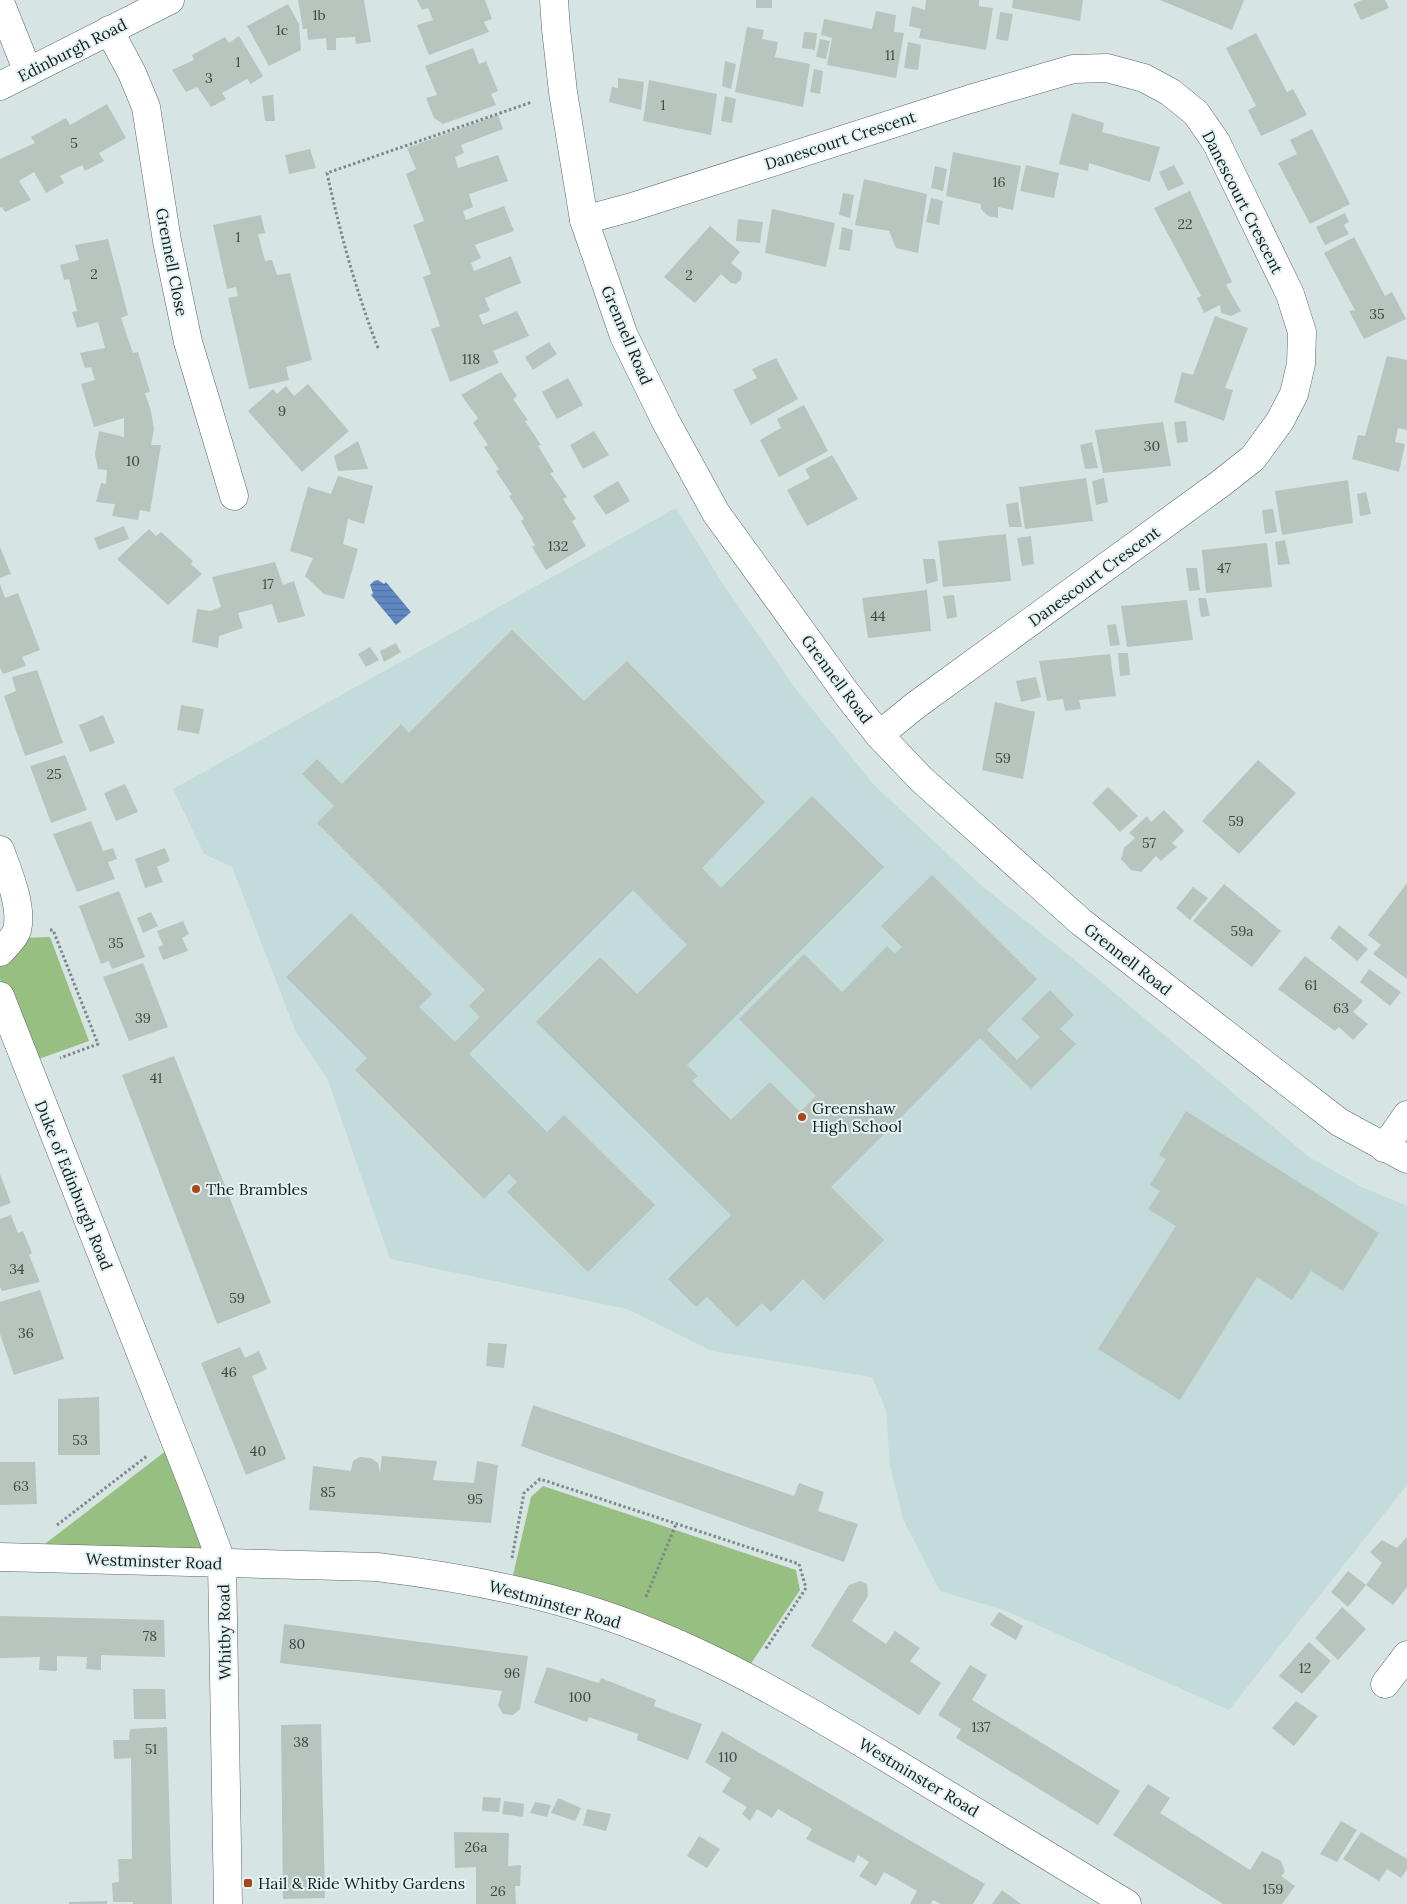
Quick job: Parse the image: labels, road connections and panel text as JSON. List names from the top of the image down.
{
  "streets": {
    "street": [
      "Edinburgh Road",
      "Danescourt Crescent",
      "Grennell Close",
      "Grennell Road",
      "Duke of Edinburgh Road",
      "Westminster Road",
      "Whitby Road"
    ]
  },
  "crossings": [
    ["Edinburgh Road", "Grennell Close"],
    ["Danescourt Crescent", "Grennell Road"],
    ["Duke of Edinburgh Road", "Whitby Road"],
    ["Westminster Road", "Whitby Road"]
  ],
  "places": {
    "other": ["Greenshaw High School", "The Brambles"],
    "transit": ["Hail & Ride Whitby Gardens"]
  },
  "house_numbers": [
    "1b",
    "1c",
    "11",
    "1",
    "3",
    "1",
    "5",
    "16",
    "22",
    "1",
    "2",
    "2",
    "35",
    "118",
    "9",
    "30",
    "10",
    "132",
    "47",
    "17",
    "44",
    "59",
    "25",
    "59",
    "57",
    "59a",
    "35",
    "61",
    "63",
    "39",
    "41",
    "34",
    "59",
    "36",
    "46",
    "53",
    "40",
    "63",
    "85",
    "95",
    "78",
    "80",
    "12",
    "96",
    "100",
    "137",
    "38",
    "51",
    "110",
    "26a",
    "159",
    "26"
  ]
}
